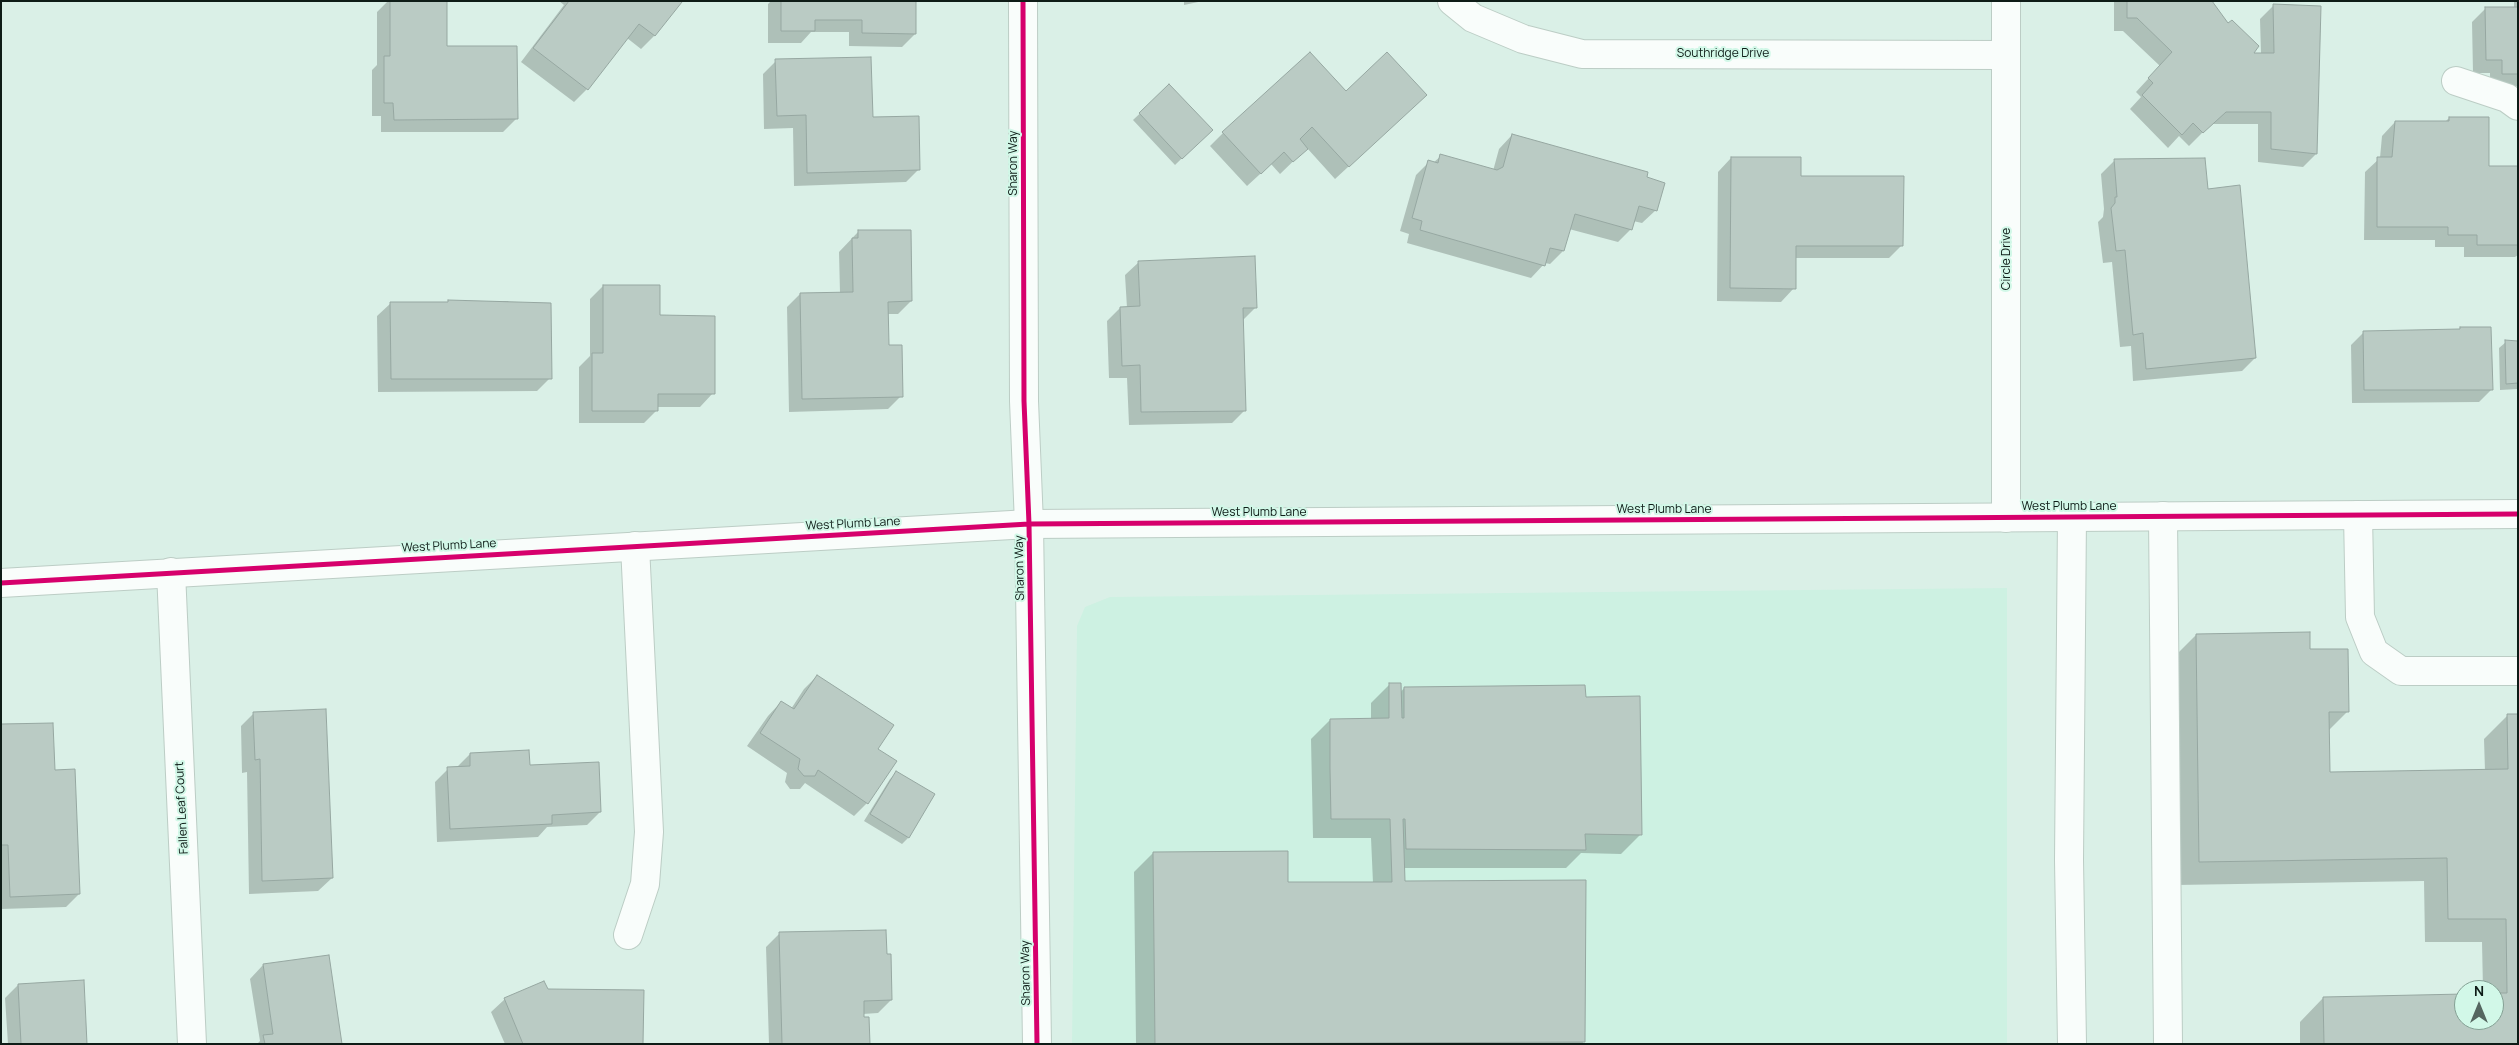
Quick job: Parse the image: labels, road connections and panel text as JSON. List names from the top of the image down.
{
  "streets": {
    "street": [
      "Southridge Drive",
      "Sharon Way",
      "Circle Drive",
      "West Plumb Lane",
      "Fallen Leaf Court"
    ]
  },
  "crossings": [
    ["Southridge Drive", "Circle Drive"],
    ["Sharon Way", "West Plumb Lane"],
    ["Circle Drive", "West Plumb Lane"],
    ["West Plumb Lane", "Fallen Leaf Court"]
  ],
  "north": "top"
}
